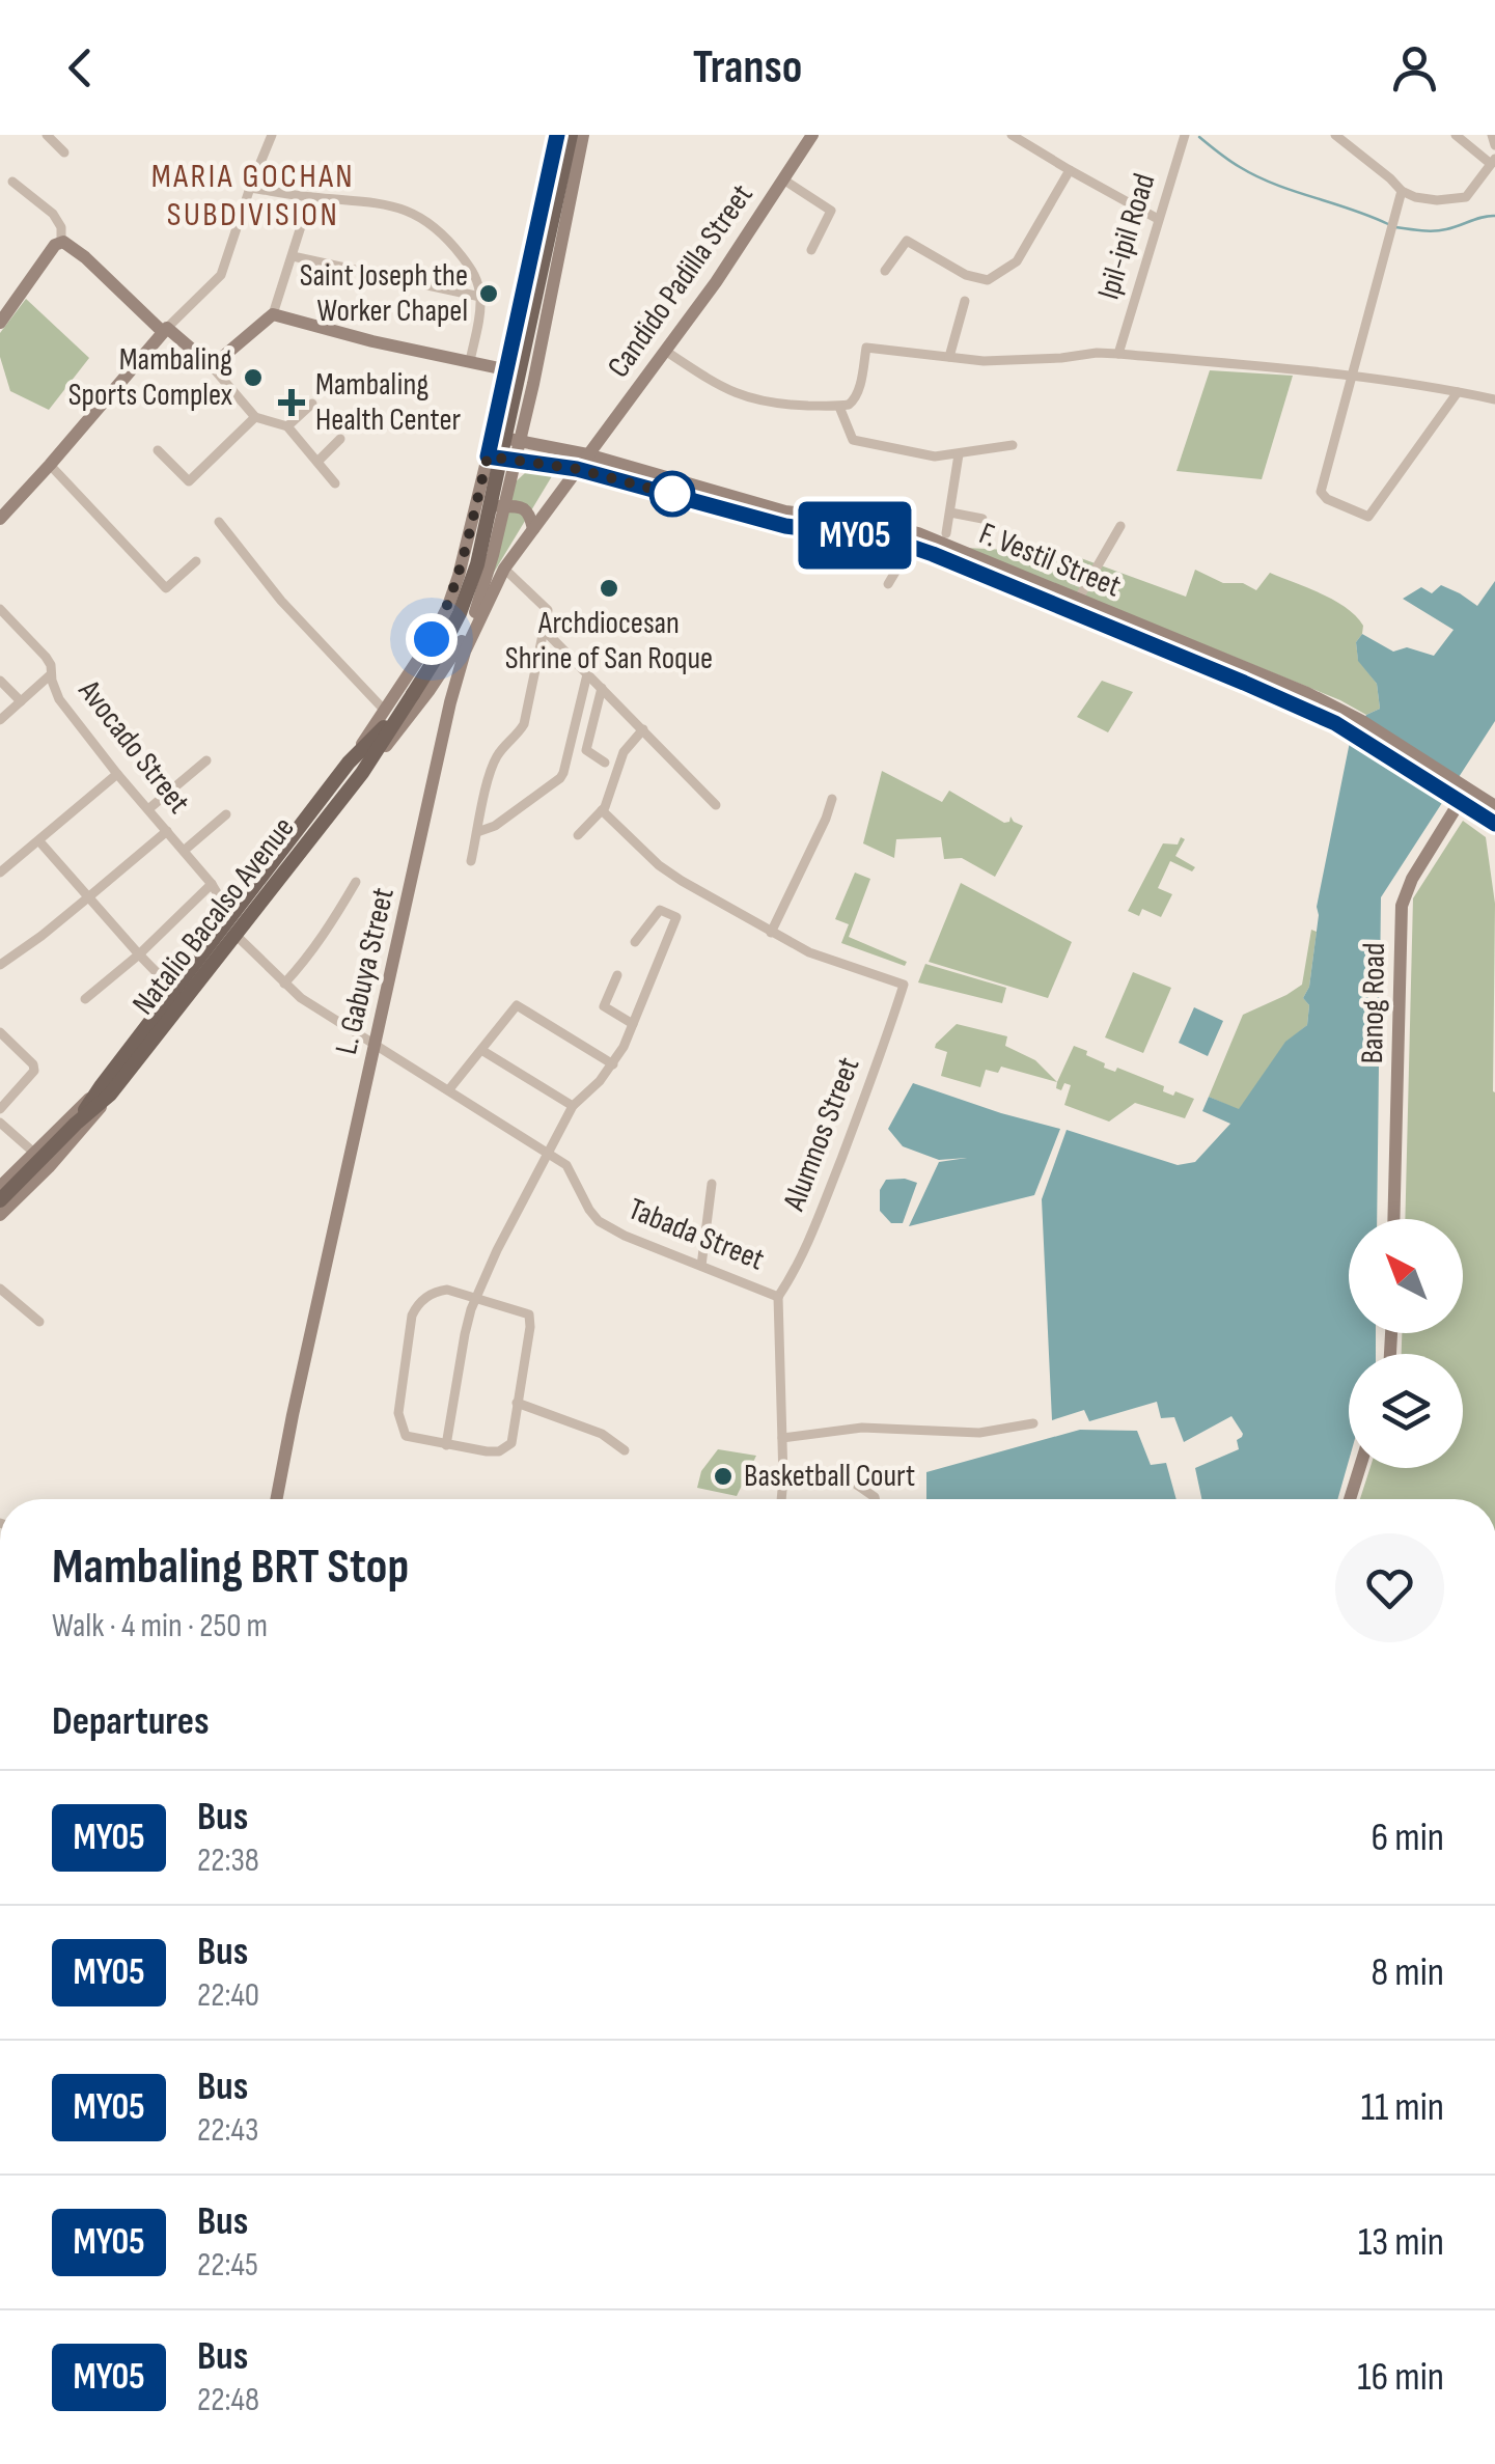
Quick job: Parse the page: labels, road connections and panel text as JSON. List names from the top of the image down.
{
  "streets": {
    "main road": [
      "Candido Padilla Street",
      "F. Vestil Street",
      "Natalio Bacalso Avenue",
      "L. Gabuya Street",
      "Banog Road"
    ],
    "street": [
      "Ipil-ipil Road",
      "Avocado Street",
      "Alumnos Street",
      "Tabada Street"
    ]
  },
  "crossings": [
    ["Candido Padilla Street", "F. Vestil Street"],
    ["Candido Padilla Street", "L. Gabuya Street"],
    ["F. Vestil Street", "Natalio Bacalso Avenue"],
    ["F. Vestil Street", "L. Gabuya Street"],
    ["F. Vestil Street", "Banog Road"],
    ["Avocado Street", "Natalio Bacalso Avenue"],
    ["Natalio Bacalso Avenue", "Tabada Street"],
    ["L. Gabuya Street", "Tabada Street"],
    ["Alumnos Street", "Tabada Street"]
  ],
  "districts": ["MARIA GOCHAN SUBDIVISION"],
  "places": {
    "other": [
      "Saint Joseph the Worker Chapel",
      "Mambaling Sports Complex",
      "Archdiocesan Shrine of San Roque",
      "Basketball Court"
    ],
    "health": ["Mambaling Health Center"]
  },
  "lines": ["bus line MY05"],
  "north": "top left",
  "page": {
    "header": "Transo",
    "on_map": "MY05",
    "heading": [
      ["Mambaling BRT Stop", "Walk · 4 min · 250 m"],
      "Departures"
    ],
    "list": [
      {
        "mark": "MY05",
        "name": "Bus",
        "note": "22:38",
        "value": "6 min"
      },
      {
        "mark": "MY05",
        "name": "Bus",
        "note": "22:40",
        "value": "8 min"
      },
      {
        "mark": "MY05",
        "name": "Bus",
        "note": "22:43",
        "value": "11 min"
      },
      {
        "mark": "MY05",
        "name": "Bus",
        "note": "22:45",
        "value": "13 min"
      },
      {
        "mark": "MY05",
        "name": "Bus",
        "note": "22:48",
        "value": "16 min"
      }
    ]
  }
}
